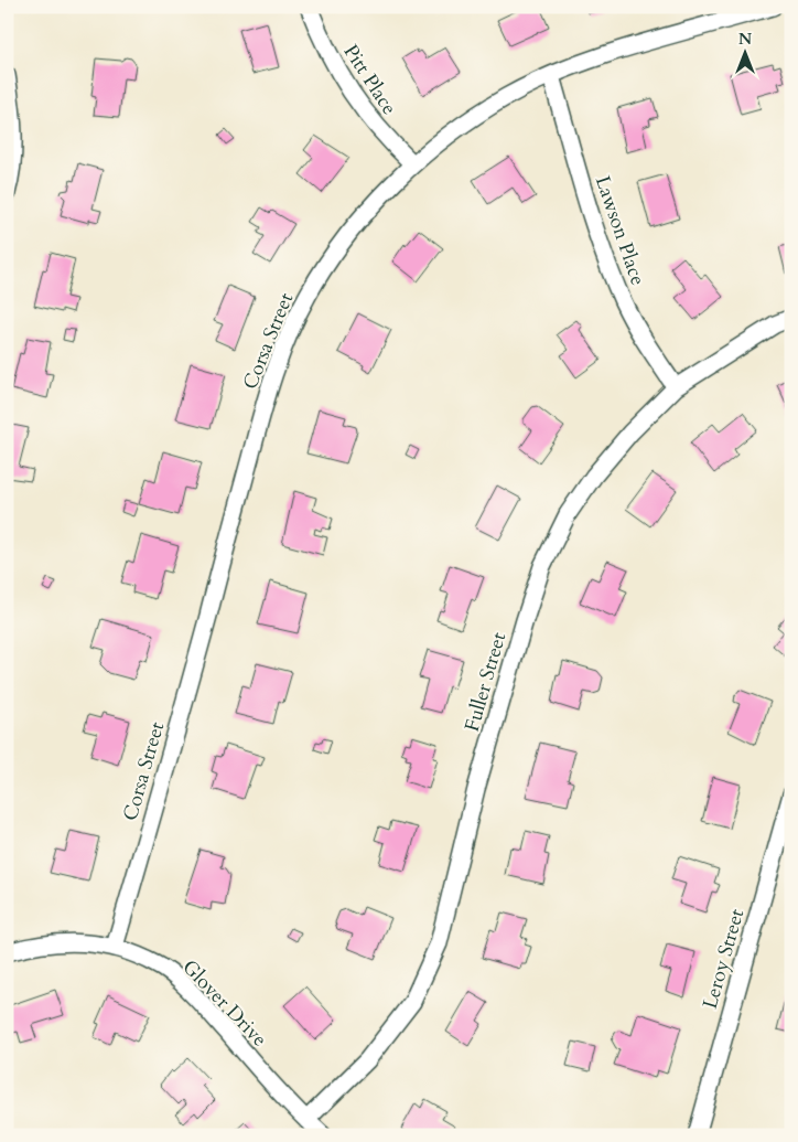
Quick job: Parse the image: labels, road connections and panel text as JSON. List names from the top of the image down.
{
  "streets": {
    "street": [
      "Pitt Place",
      "Lawson Place",
      "Corsa Street",
      "Fuller Street",
      "Leroy Street",
      "Glover Drive"
    ]
  },
  "crossings": [
    ["Pitt Place", "Corsa Street"],
    ["Lawson Place", "Corsa Street"],
    ["Lawson Place", "Fuller Street"],
    ["Corsa Street", "Glover Drive"],
    ["Fuller Street", "Glover Drive"]
  ],
  "north": "top"
}
